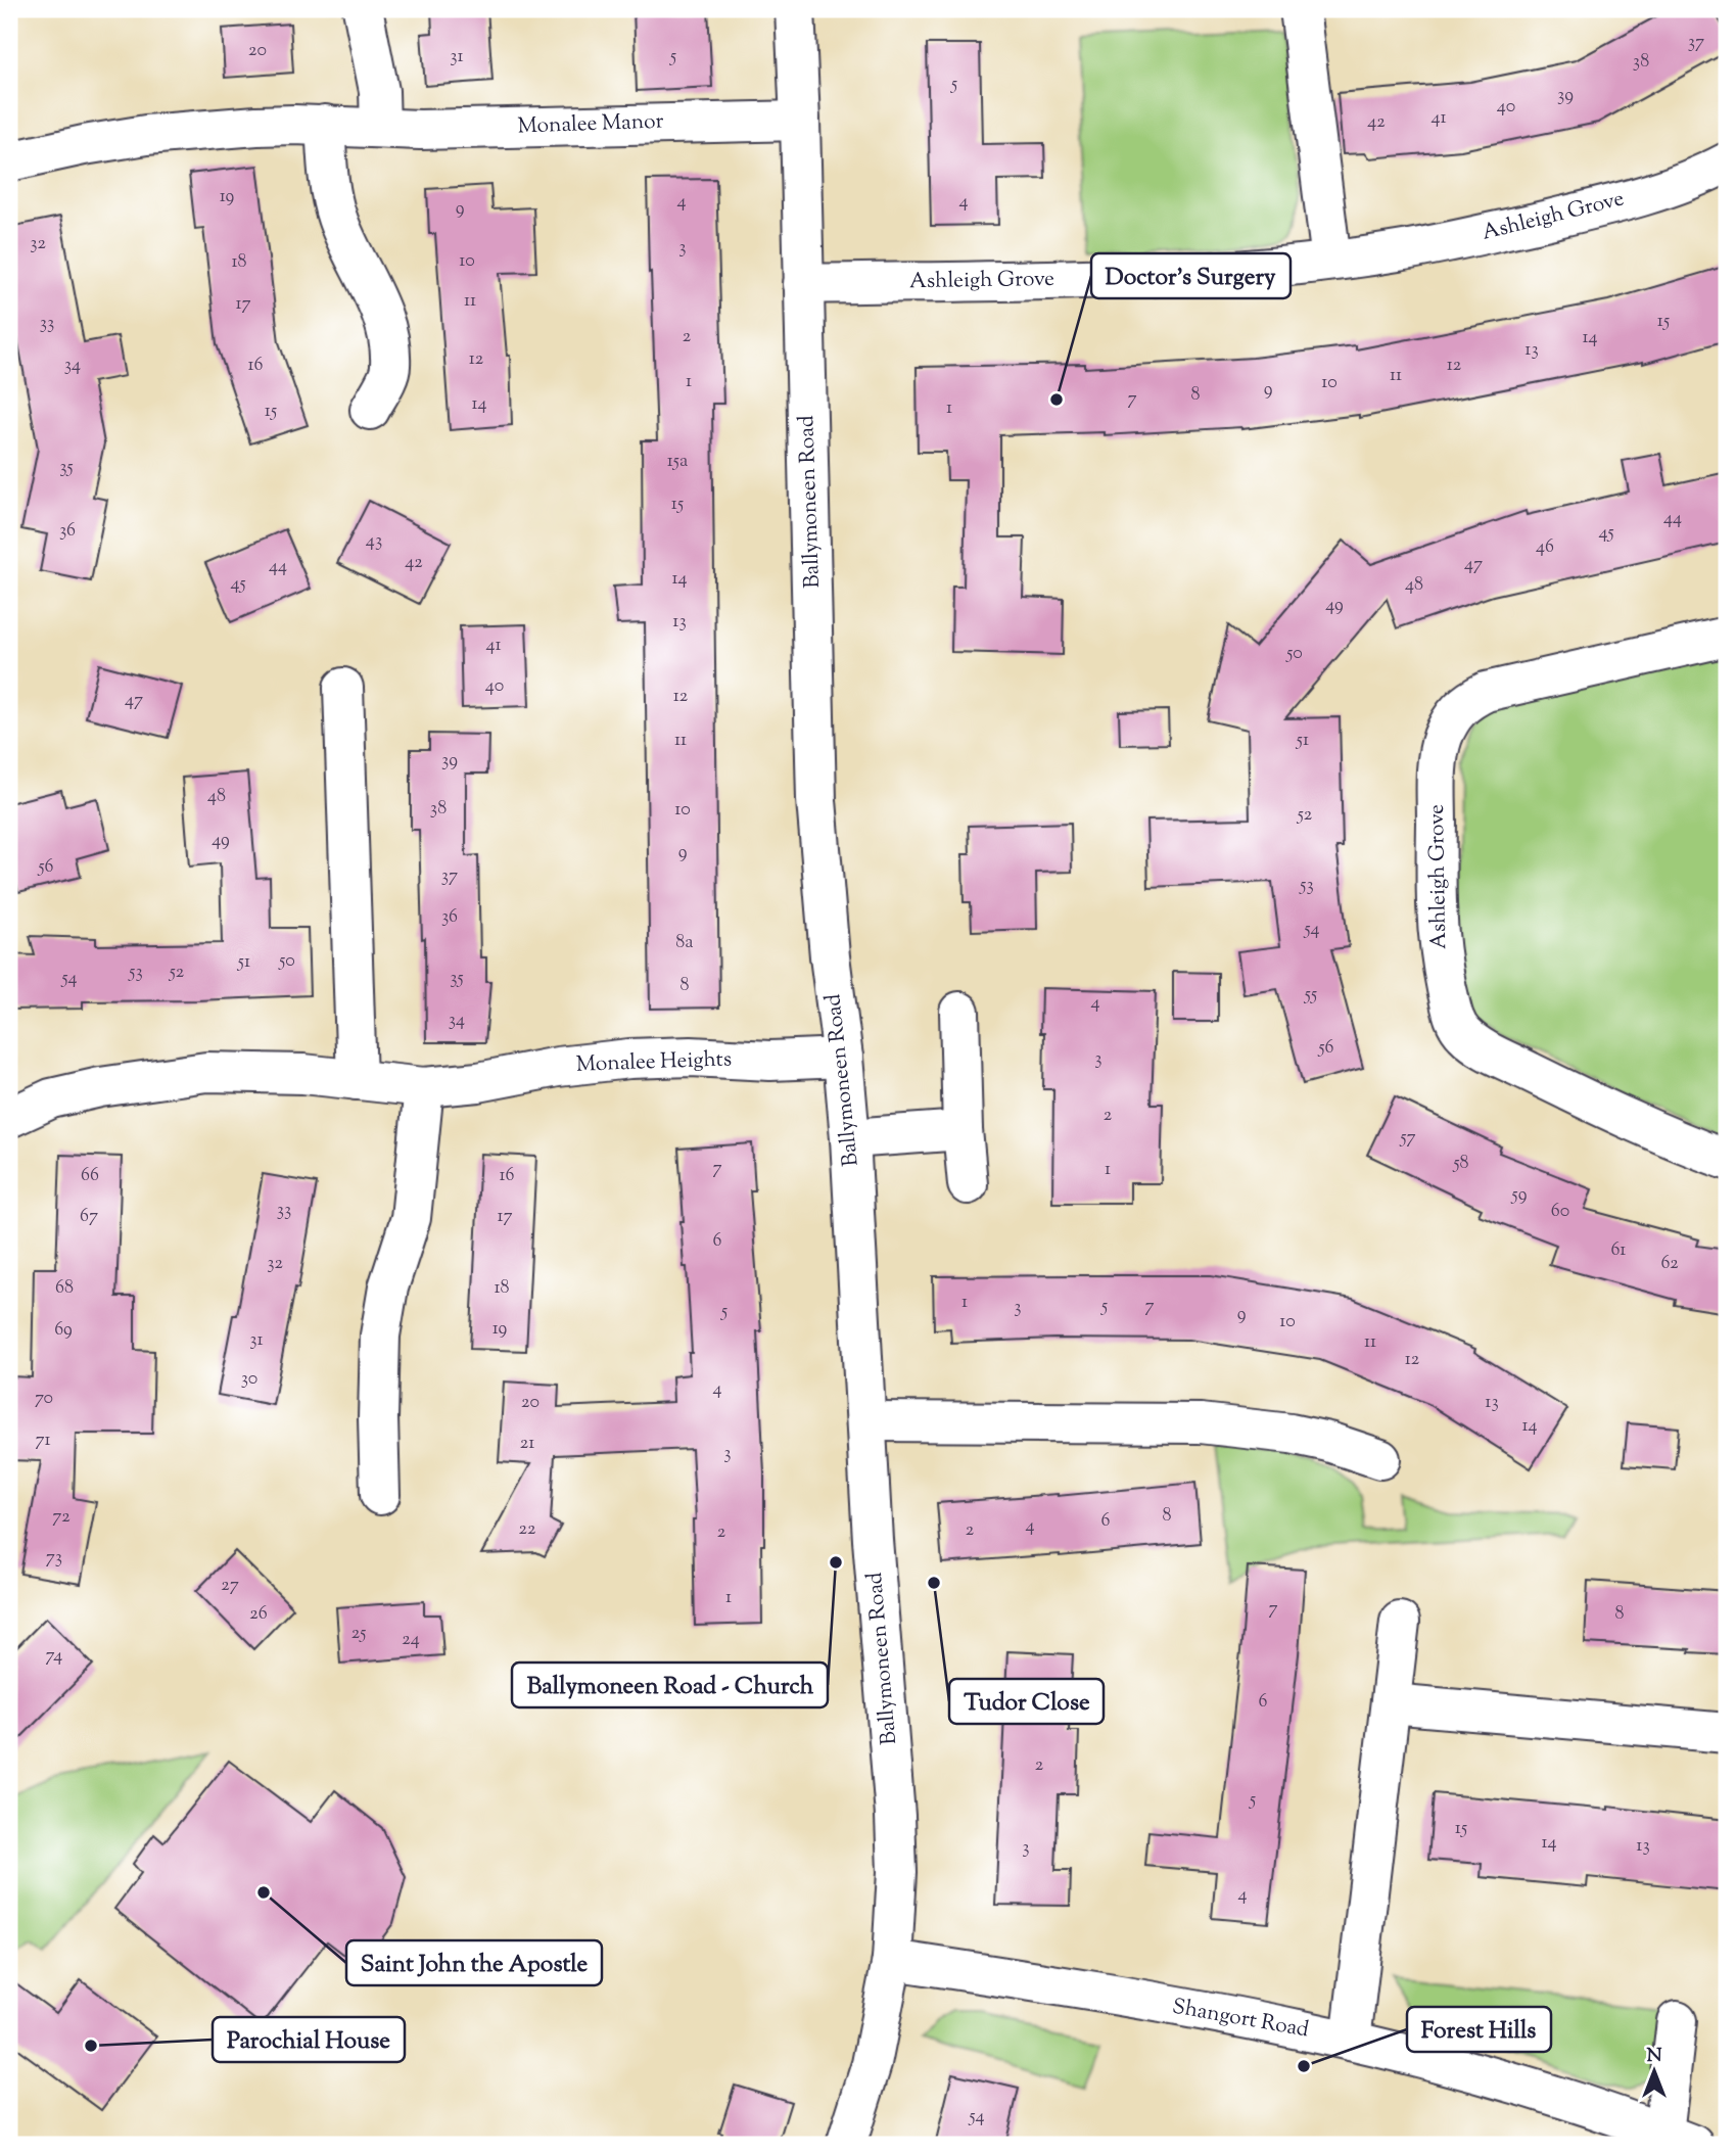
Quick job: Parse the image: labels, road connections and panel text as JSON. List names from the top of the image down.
{
  "streets": {
    "street": [
      "Monalee Manor",
      "Ashleigh Grove",
      "Ballymoneen Road",
      "Monalee Heights",
      "Shangort Road"
    ]
  },
  "crossings": [
    ["Monalee Manor", "Ballymoneen Road"],
    ["Ashleigh Grove", "Ballymoneen Road"],
    ["Ballymoneen Road", "Monalee Heights"],
    ["Ballymoneen Road", "Shangort Road"]
  ],
  "places": [
    "Doctor's Surgery",
    "Ballymoneen Road - Church",
    "Tudor Close",
    "Saint John the Apostle",
    "Parochial House",
    "Forest Hills"
  ],
  "house_numbers": [
    "37",
    "20",
    "31",
    "5",
    "38",
    "5",
    "39",
    "40",
    "41",
    "42",
    "19",
    "4",
    "4",
    "9",
    "32",
    "3",
    "10",
    "18",
    "11",
    "17",
    "15",
    "33",
    "2",
    "14",
    "13",
    "12",
    "34",
    "16",
    "12",
    "11",
    "1",
    "10",
    "9",
    "8",
    "7",
    "14",
    "1",
    "15",
    "15a",
    "35",
    "15",
    "44",
    "36",
    "45",
    "43",
    "46",
    "42",
    "47",
    "44",
    "14",
    "45",
    "48",
    "49",
    "13",
    "41",
    "50",
    "40",
    "12",
    "47",
    "11",
    "51",
    "39",
    "48",
    "38",
    "10",
    "52",
    "49",
    "9",
    "56",
    "37",
    "53",
    "36",
    "54",
    "8a",
    "50",
    "51",
    "53",
    "52",
    "54",
    "35",
    "8",
    "55",
    "4",
    "34",
    "56",
    "3",
    "2",
    "57",
    "58",
    "7",
    "1",
    "66",
    "16",
    "59",
    "33",
    "60",
    "67",
    "17",
    "6",
    "61",
    "32",
    "62",
    "68",
    "18",
    "1",
    "5",
    "7",
    "3",
    "5",
    "9",
    "10",
    "19",
    "69",
    "31",
    "11",
    "12",
    "30",
    "4",
    "70",
    "20",
    "13",
    "14",
    "71",
    "21",
    "3",
    "8",
    "72",
    "6",
    "4",
    "22",
    "2",
    "2",
    "73",
    "27",
    "1",
    "7",
    "26",
    "8",
    "25",
    "24",
    "74",
    "6",
    "2",
    "5",
    "15",
    "14",
    "13",
    "3",
    "4",
    "54"
  ],
  "north": "top"
}
